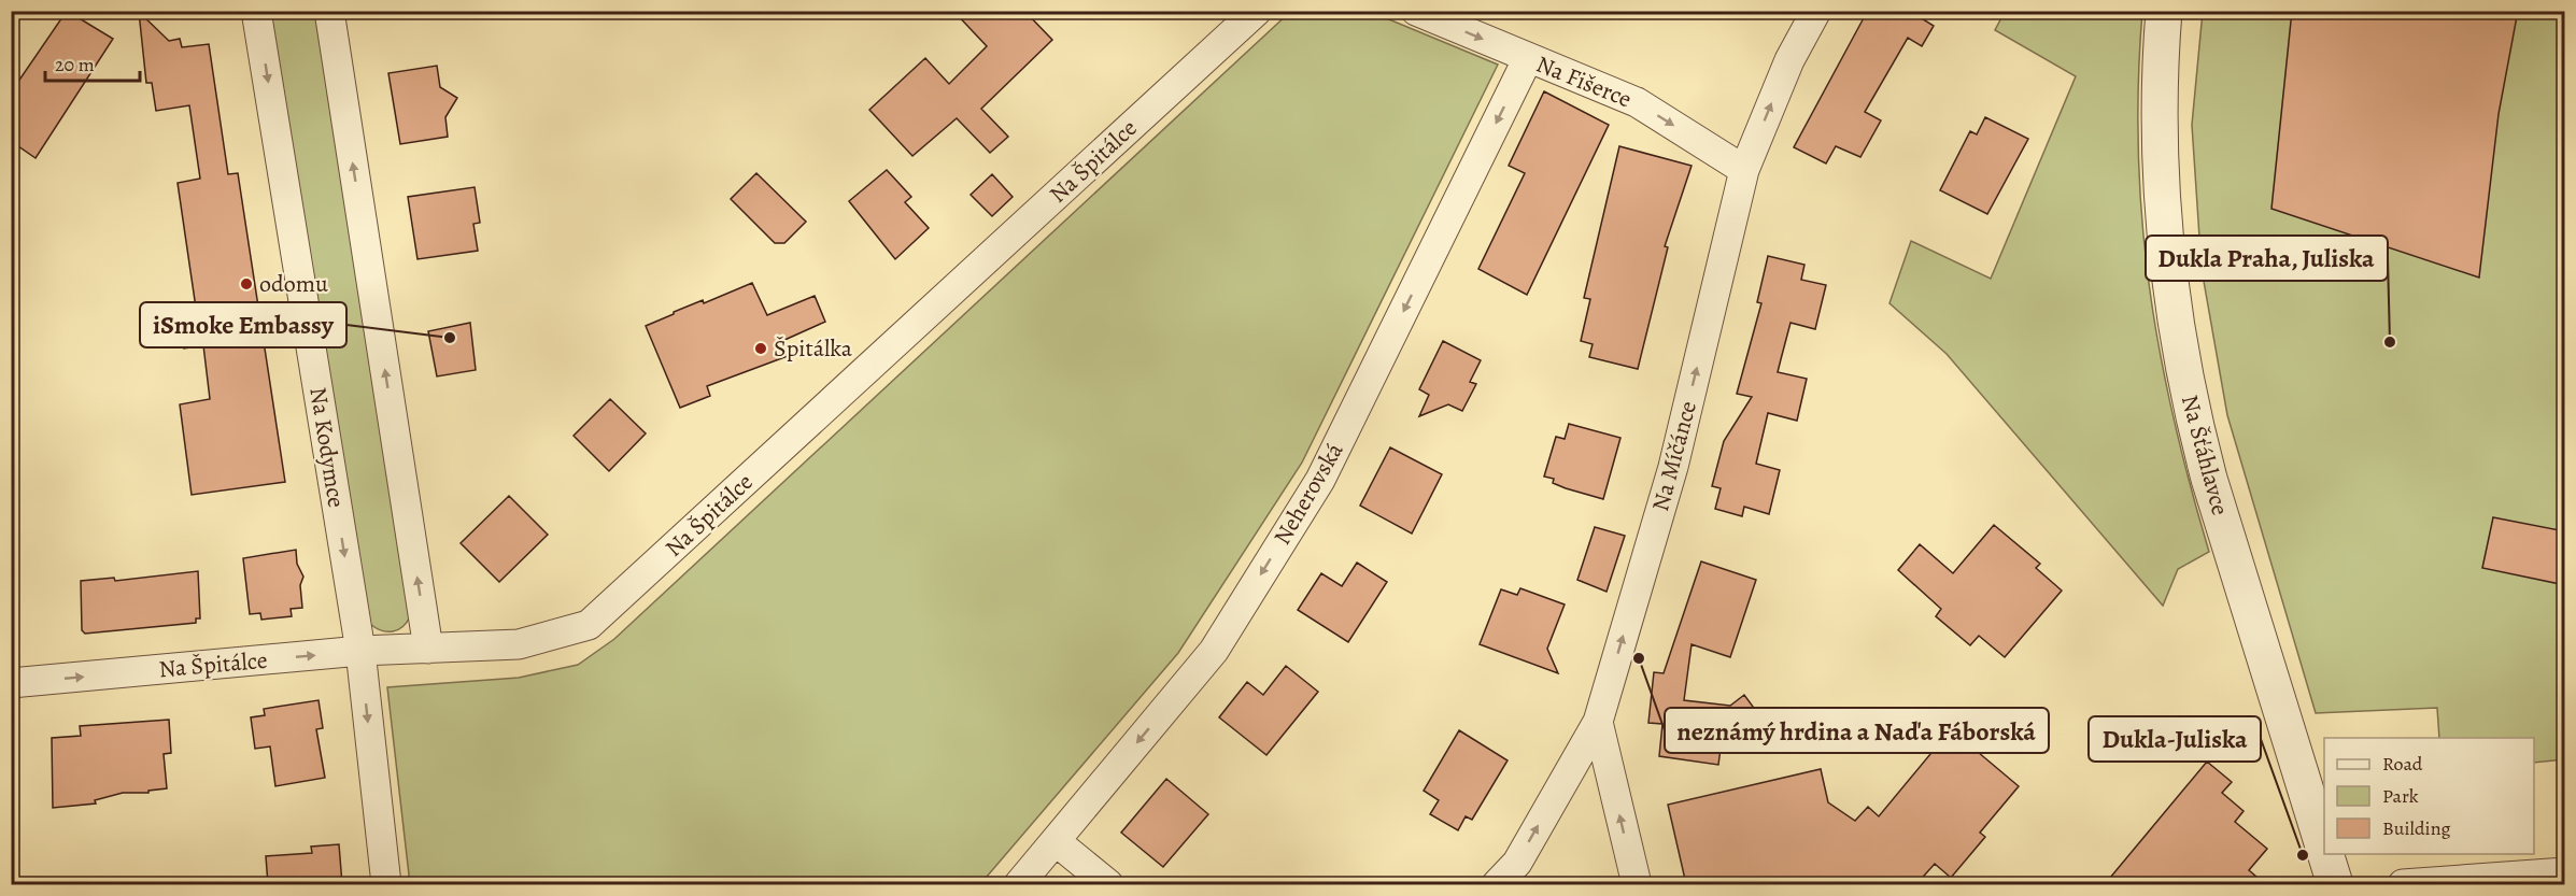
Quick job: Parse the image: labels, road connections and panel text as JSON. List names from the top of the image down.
{
  "streets": {
    "street": [
      "Na Fišerce",
      "Na Špitálce",
      "Na Kodymce",
      "Na Šťáhlavce",
      "Na Míčánce",
      "Neherovská"
    ]
  },
  "crossings": [
    ["Na Fišerce", "Na Míčánce"],
    ["Na Fišerce", "Neherovská"],
    ["Na Špitálce", "Na Kodymce"]
  ],
  "one_way": ["Na Fišerce", "Na Míčánce", "Neherovská"],
  "places": [
    "odomu",
    "iSmoke Embassy",
    "Dukla Praha, Juliska",
    "Špitálka",
    "neznámý hrdina a Naďa Fáborská",
    "Dukla-Juliska"
  ],
  "legend": ["Road", "Park", "Building"],
  "scale_bar": "20 m"
}
